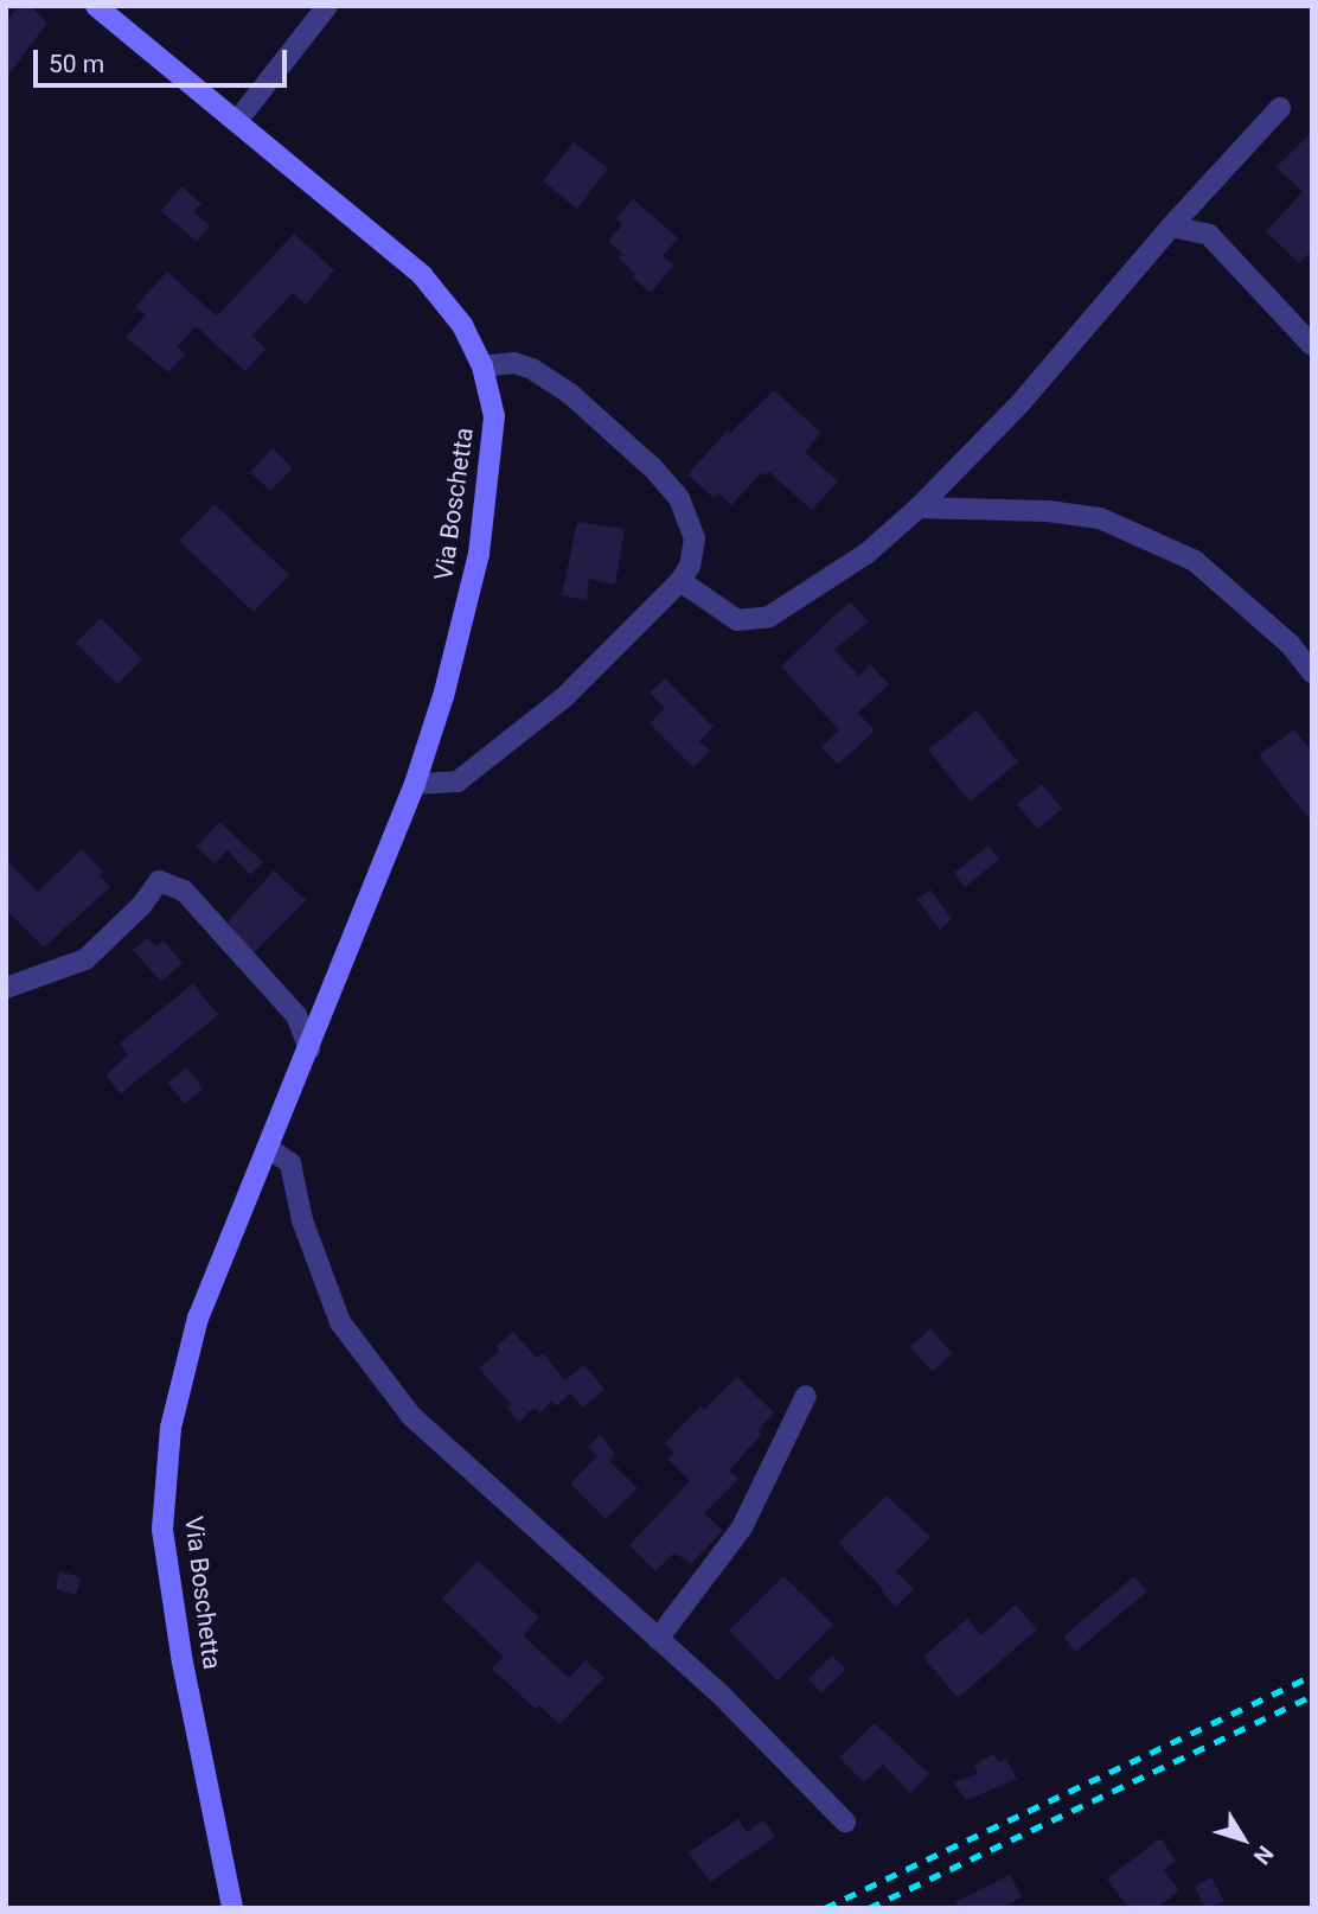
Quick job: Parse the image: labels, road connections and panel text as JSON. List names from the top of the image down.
{
  "streets": {
    "street": ["Via Boschetta"]
  },
  "scale_bar": "50 m",
  "north": "bottom right"
}
